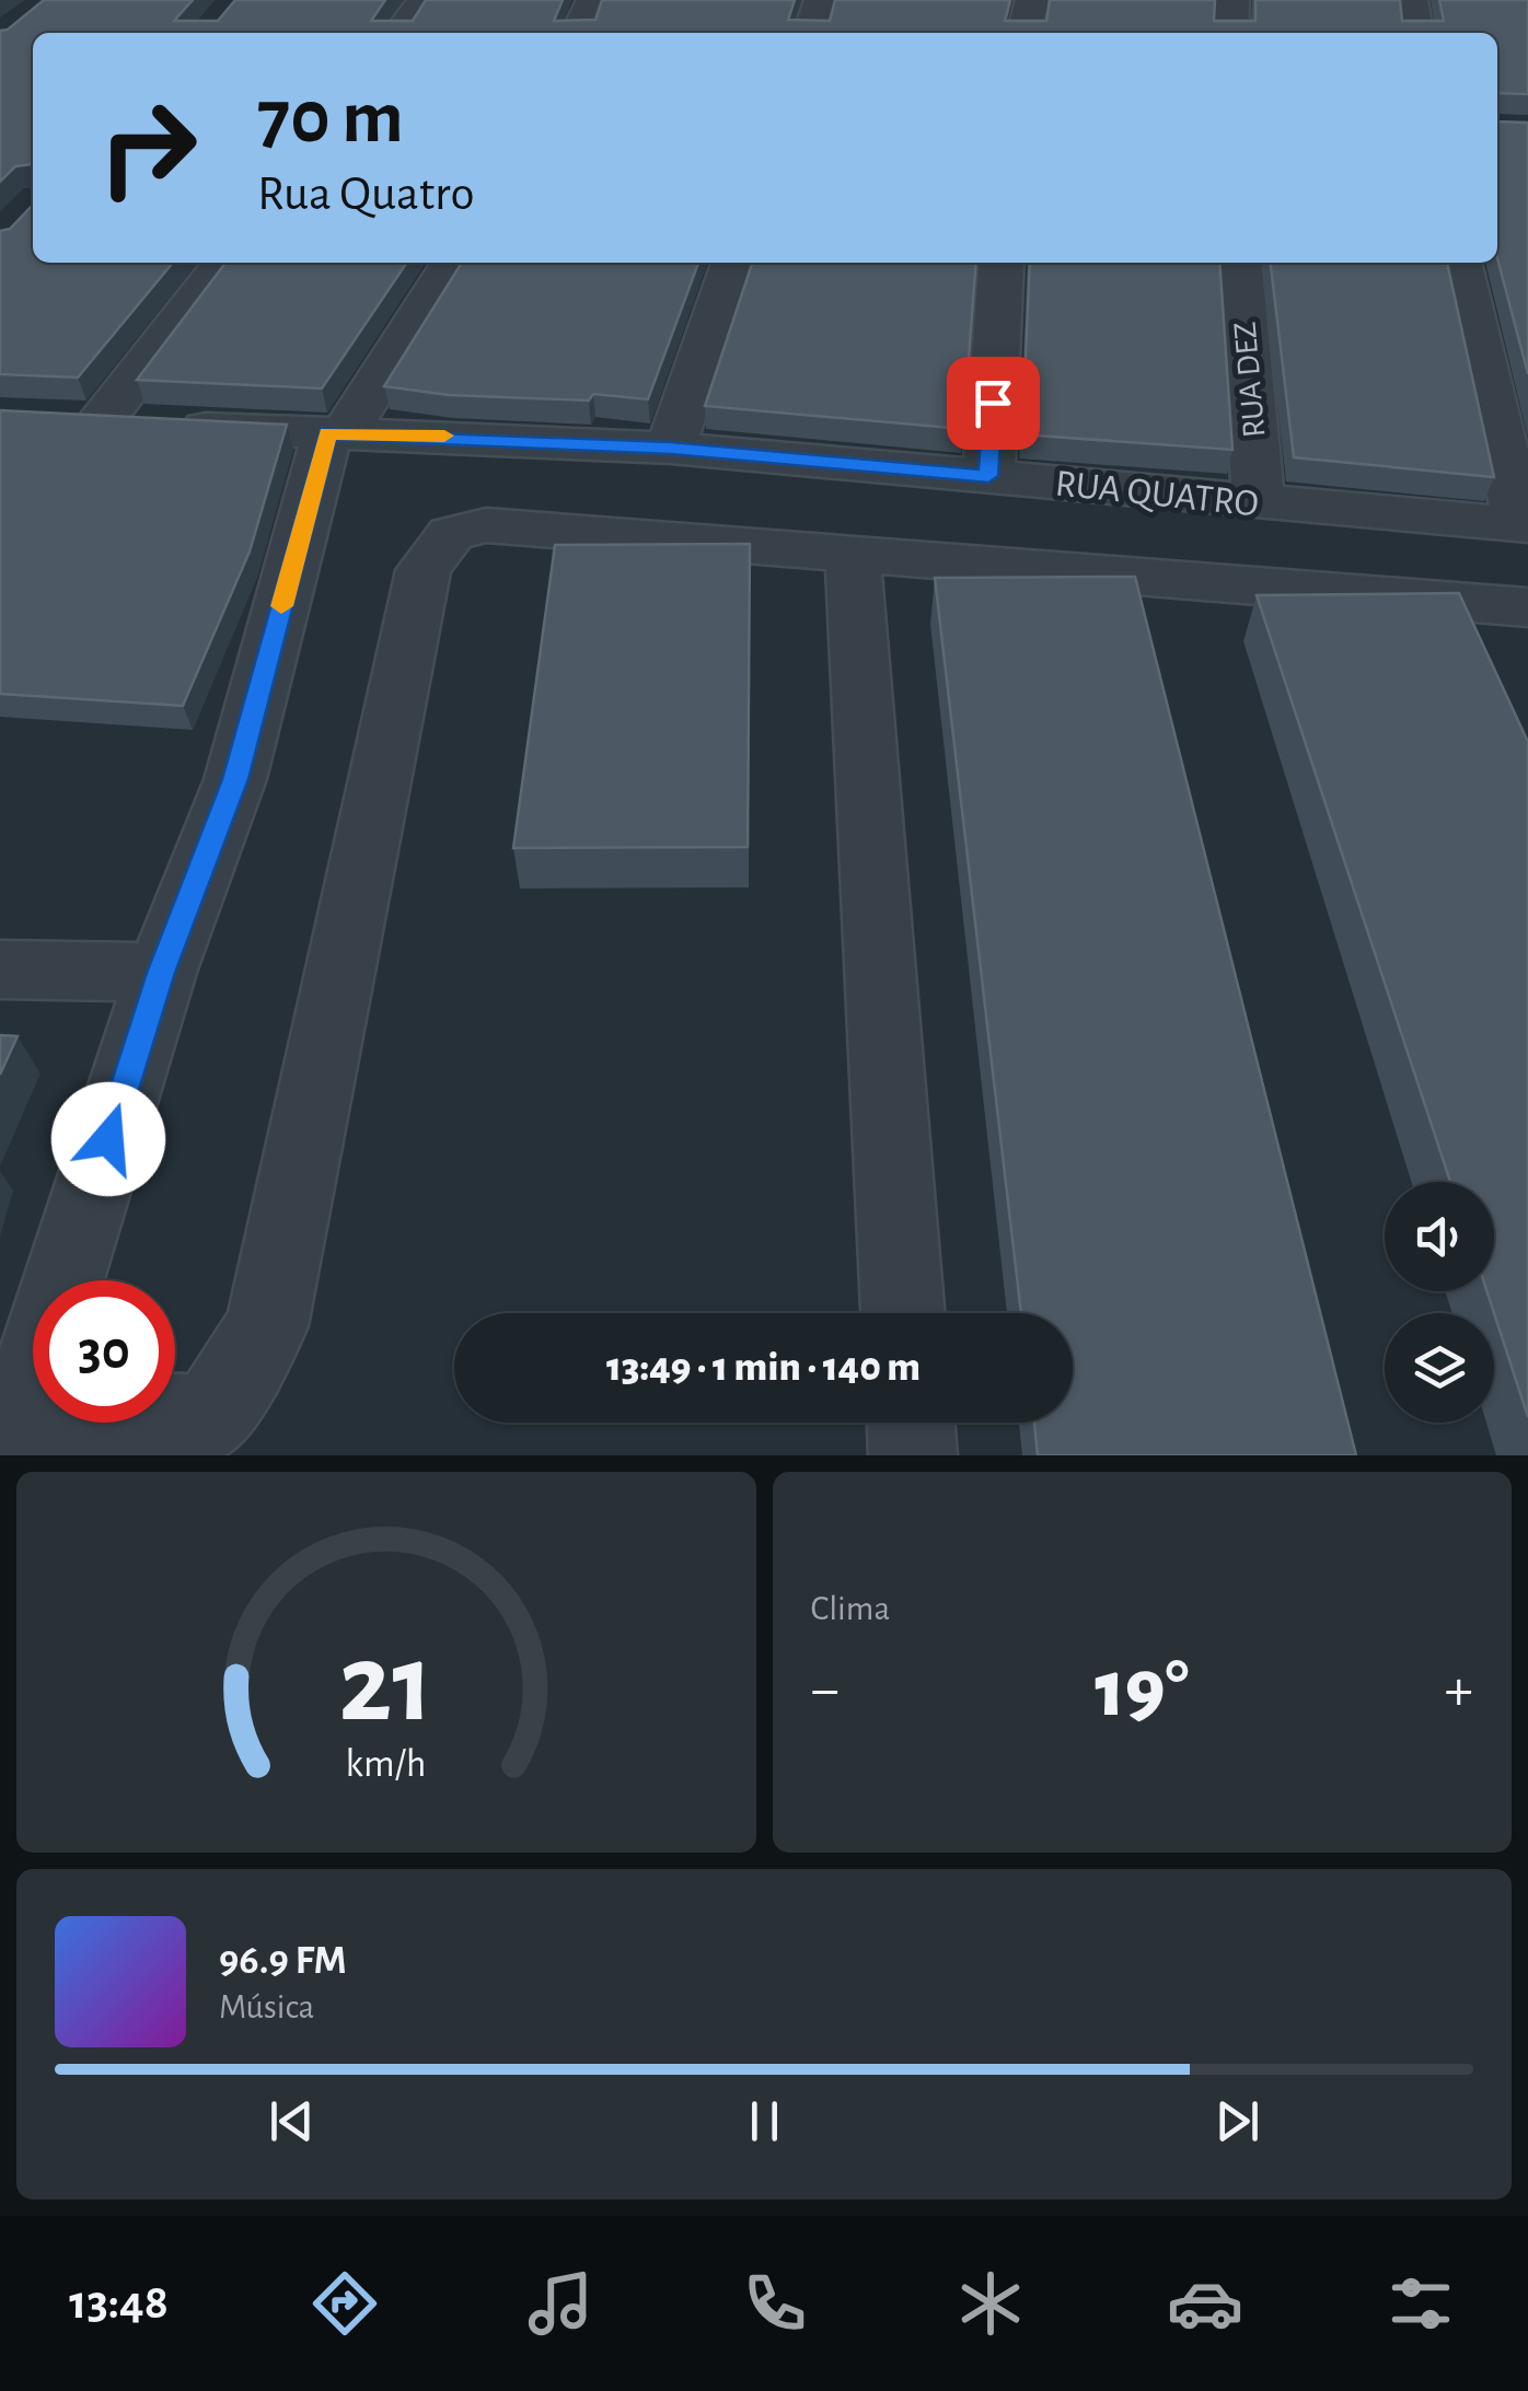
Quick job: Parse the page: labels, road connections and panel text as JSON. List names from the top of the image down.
{
  "streets": {
    "street": ["RUA DEZ", "RUA QUATRO"]
  },
  "crossings": [
    ["RUA DEZ", "RUA QUATRO"]
  ],
  "page": {
    "turn": ["70 m", "Rua Quatro"],
    "limit": "30",
    "trip": "13:49 · 1 min · 140 m",
    "tile": "Clima",
    "heat": ["−", "19°", "+"],
    "song": ["96.9 FM", "Música"],
    "tabs": "13:48",
    "gauge": ["21", "km/h"]
  }
}
